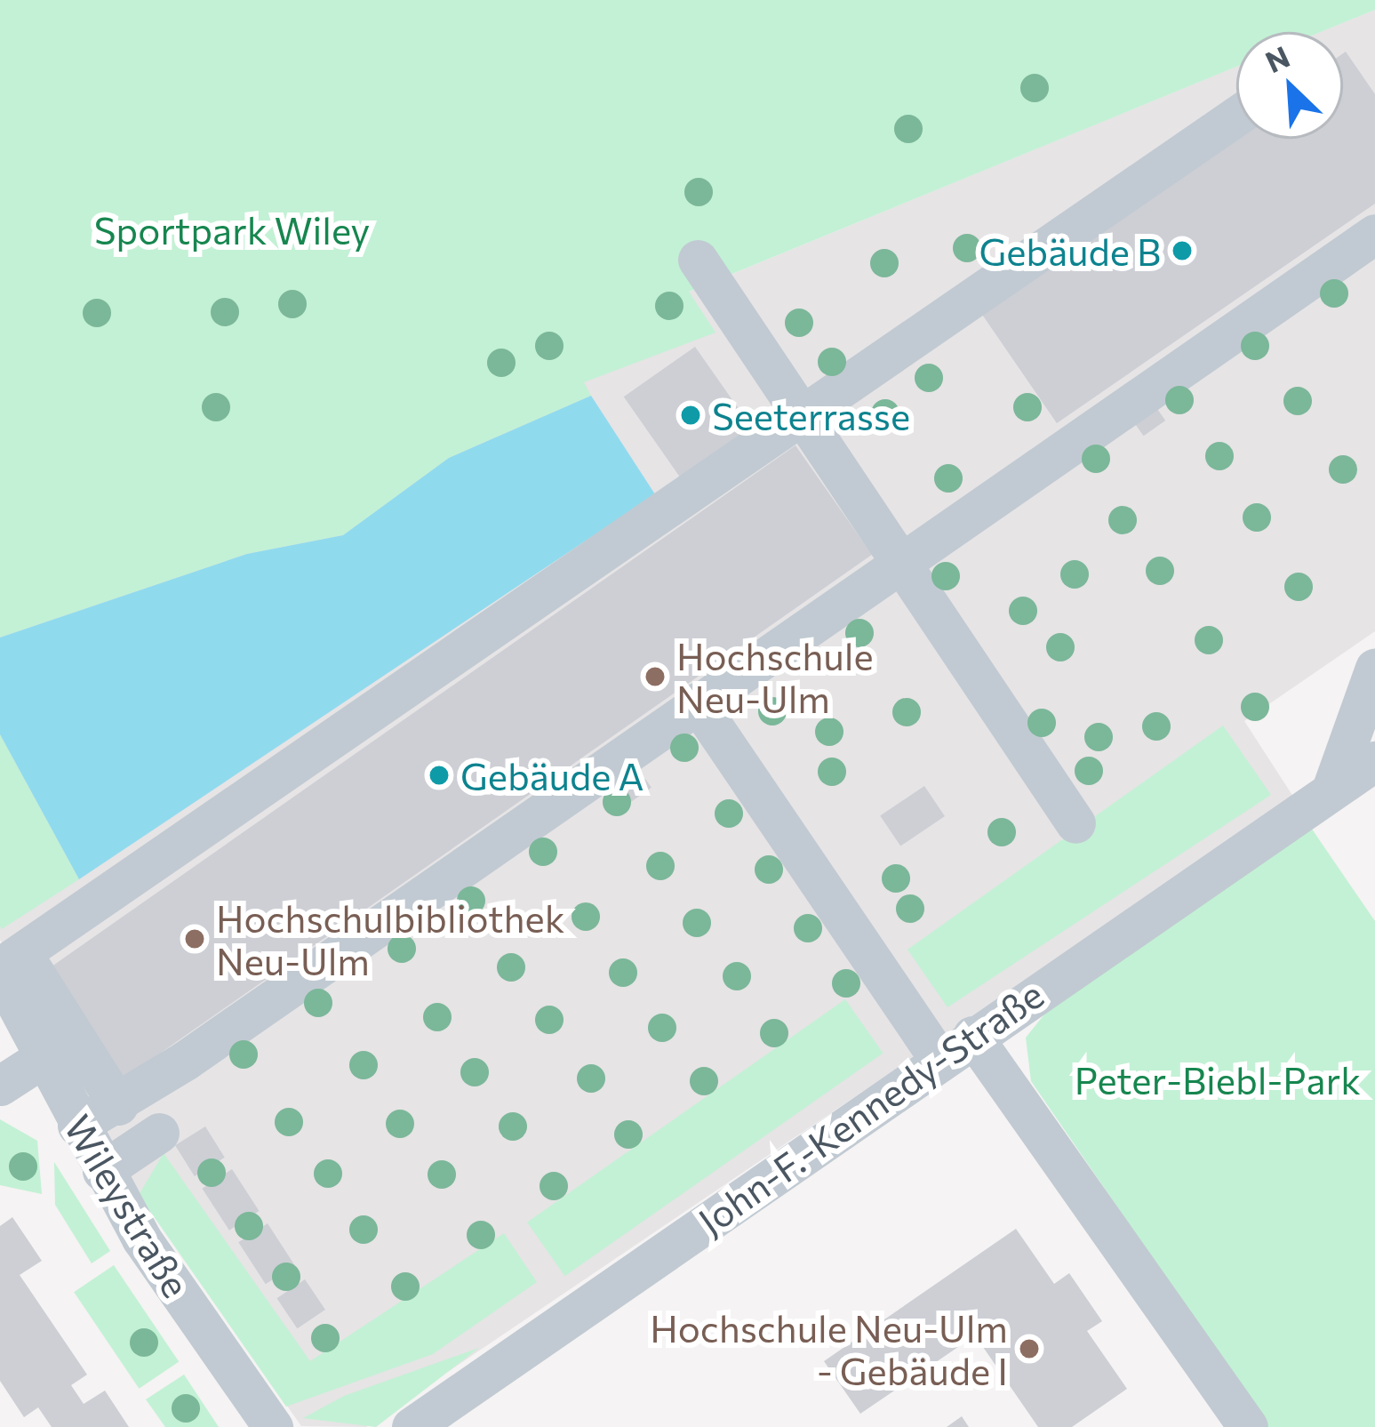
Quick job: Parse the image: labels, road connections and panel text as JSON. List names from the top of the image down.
{
  "streets": {
    "street": ["John-F.-Kennedy-Straße", "Wileystraße"]
  },
  "parks": ["Sportpark Wiley", "Peter-Biebl-Park"],
  "places": [
    "Gebäude B",
    "Seeterrasse",
    "Hochschule Neu-Ulm",
    "Gebäude A",
    "Hochschulbibliothek Neu-Ulm",
    "Hochschule Neu-Ulm - Gebäude I"
  ],
  "north": "top left"
}
